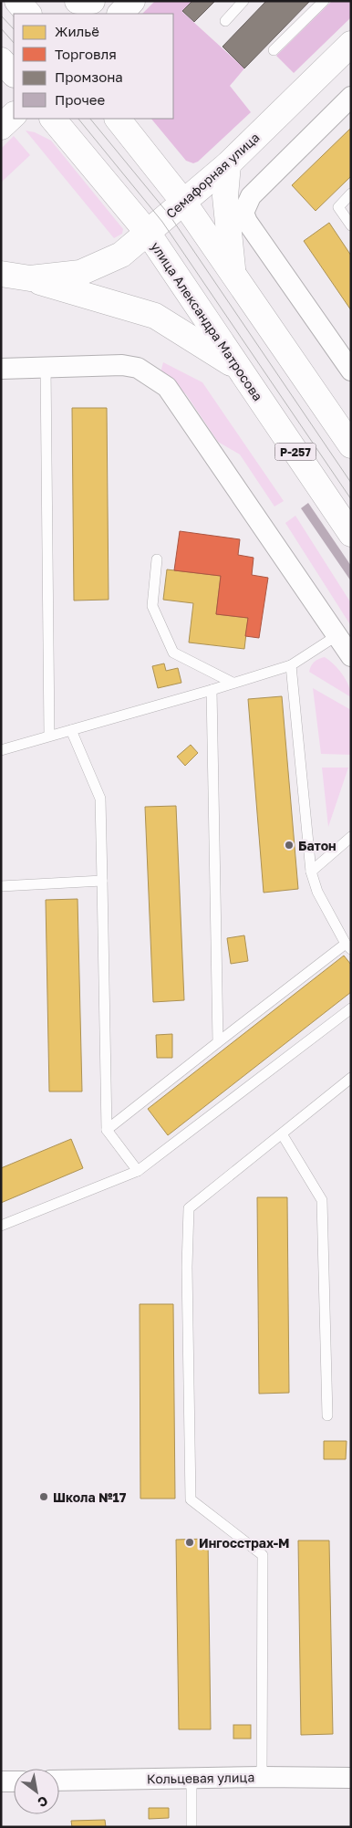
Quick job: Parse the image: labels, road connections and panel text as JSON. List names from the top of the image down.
{
  "streets": {
    "highway": ["Семафорная улица", "улица Александра Матросова", "Р-257"],
    "street": ["Кольцевая улица"]
  },
  "crossings": [
    ["Семафорная улица", "улица Александра Матросова"]
  ],
  "places": ["Батон", "Школа №17", "Ингосстрах-М"],
  "legend": [
    "Жильё",
    "Торговля",
    "Промзона",
    "Прочее"
  ],
  "north": "bottom right"
}
